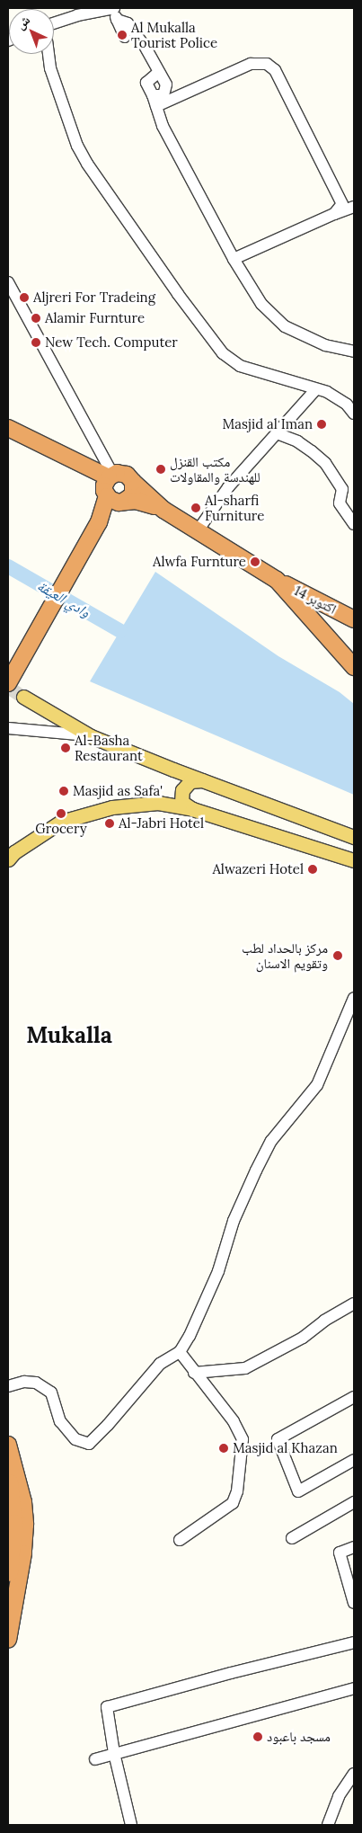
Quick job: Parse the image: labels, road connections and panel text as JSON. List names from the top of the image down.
{
  "streets": {
    "highway": ["14 اكتوبر"]
  },
  "districts": ["Mukalla"],
  "water": ["وادي العيقة"],
  "places": [
    "Al Mukalla Tourist Police",
    "Aljreri For Tradeing",
    "Alamir Furnture",
    "New Tech. Computer",
    "Masjid al Iman",
    "مكتب القنزل للهندسة والمقاولات",
    "Al-sharfi Furniture",
    "Alwfa Furnture",
    "Al-Basha Restaurant",
    "Masjid as Safa'",
    "Grocery",
    "Al-Jabri Hotel",
    "Alwazeri Hotel",
    "مركز بالحداد لطب وتقويم الاسنان",
    "Masjid al Khazan",
    "مسجد باعبود"
  ],
  "north": "top left"
}
